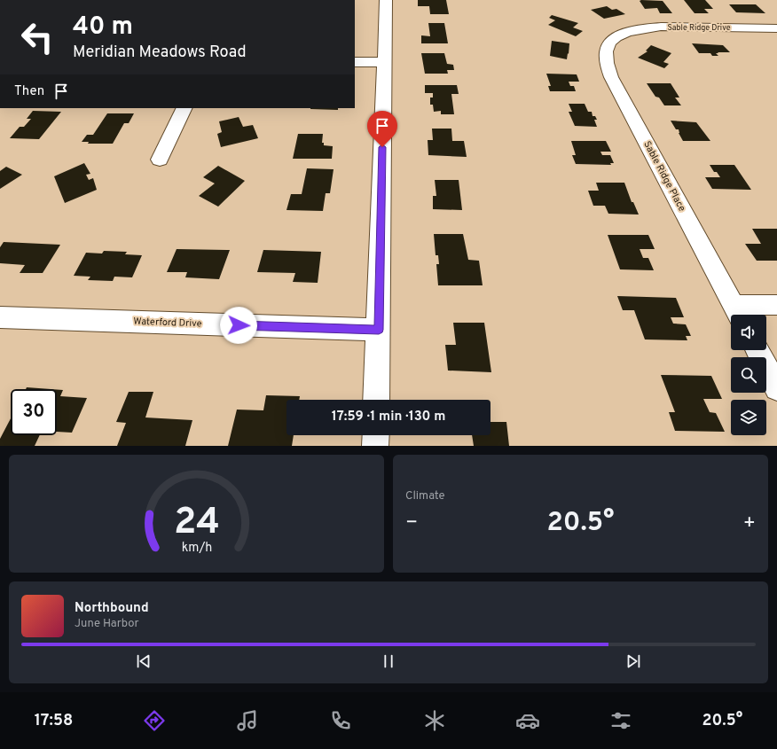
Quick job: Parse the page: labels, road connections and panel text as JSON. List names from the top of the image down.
{
  "streets": {
    "street": ["Sable Ridge Drive", "Sable Ridge Place", "Waterford Drive"]
  },
  "crossings": [
    ["Sable Ridge Drive", "Sable Ridge Place"]
  ],
  "page": {
    "turn": ["40 m", "Meridian Meadows Road"],
    "then": "Then",
    "limit": "30",
    "trip": "17:59 · 1 min · 130 m",
    "tile": "Climate",
    "heat": ["−", "20.5°", "+"],
    "song": ["Northbound", "June Harbor"],
    "tabs": ["17:58", "20.5°"],
    "gauge": ["24", "km/h"]
  }
}
